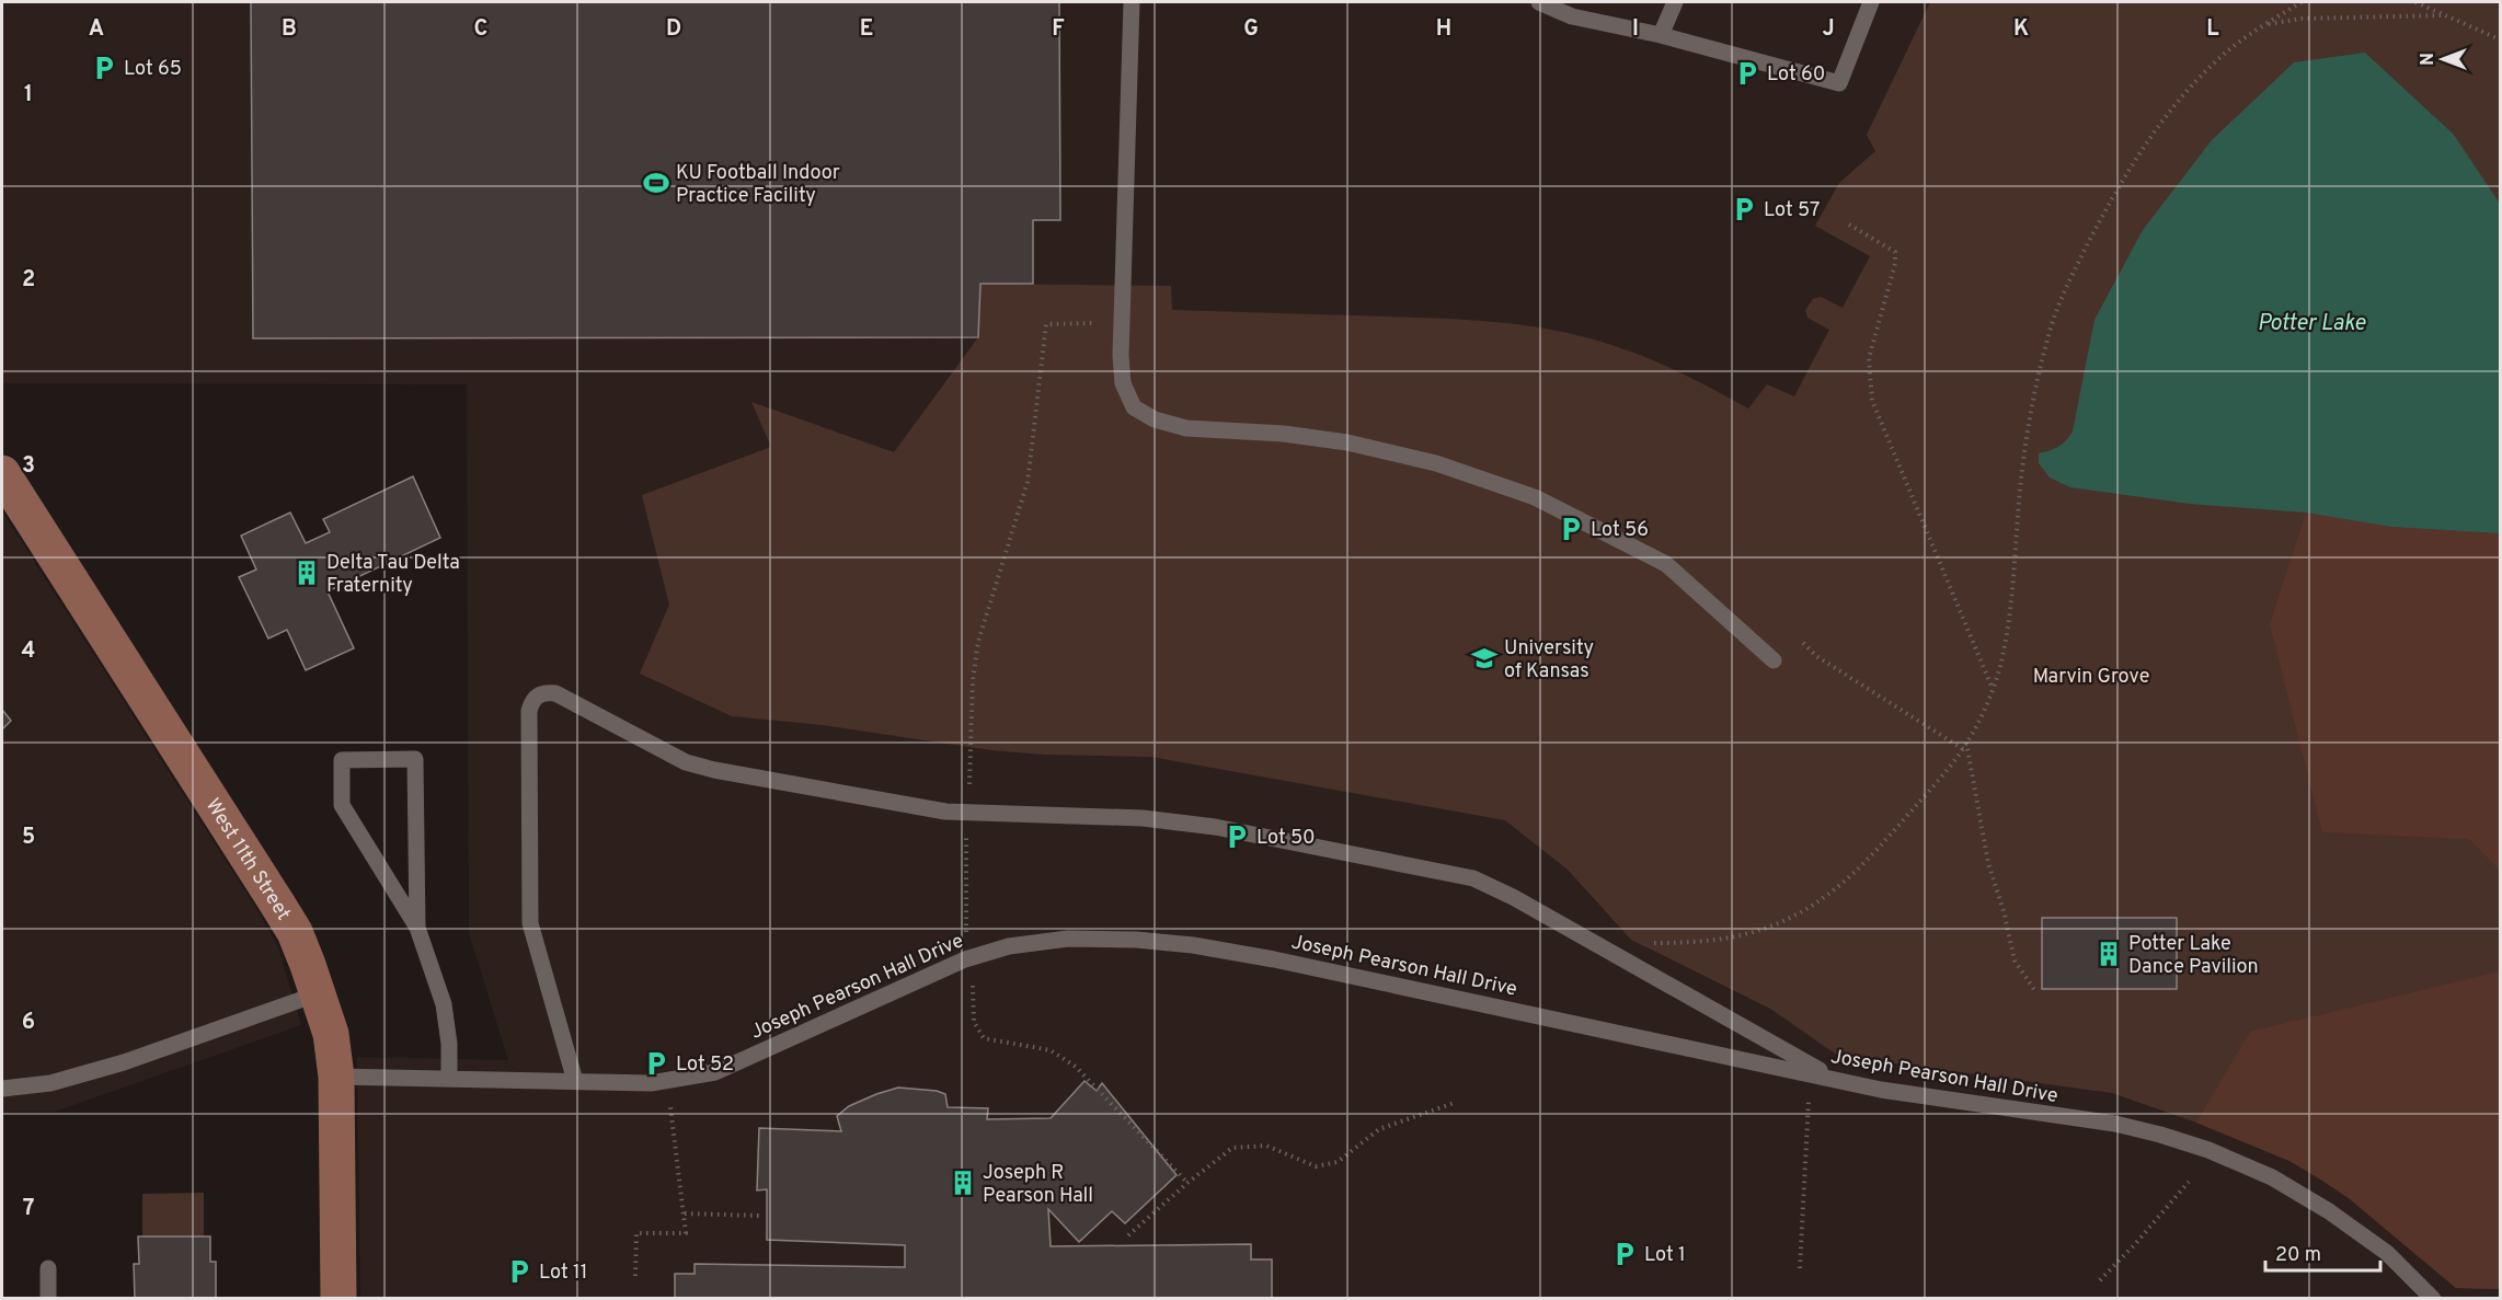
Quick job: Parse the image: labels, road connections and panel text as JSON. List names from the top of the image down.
{
  "streets": {
    "street": ["West 11th Street"],
    "lane": ["Joseph Pearson Hall Drive"]
  },
  "crossings": [
    ["West 11th Street", "Joseph Pearson Hall Drive"]
  ],
  "water": ["Potter Lake"],
  "parks": ["Marvin Grove"],
  "places": {
    "parking": [
      "Lot 65",
      "Lot 60",
      "Lot 57",
      "Lot 56",
      "Lot 50",
      "Lot 52",
      "Lot 1",
      "Lot 11"
    ],
    "sports": ["KU Football Indoor Practice Facility"],
    "building": ["Delta Tau Delta Fraternity", "Potter Lake Dance Pavilion", "Joseph R Pearson Hall"],
    "school or university": ["University of Kansas"]
  },
  "scale_bar": "20 m",
  "north": "left",
  "grid": {
    "columns": [
      "A",
      "B",
      "C",
      "D",
      "E",
      "F",
      "G",
      "H",
      "I",
      "J",
      "K",
      "L"
    ],
    "rows": [
      "1",
      "2",
      "3",
      "4",
      "5",
      "6",
      "7"
    ]
  }
}
